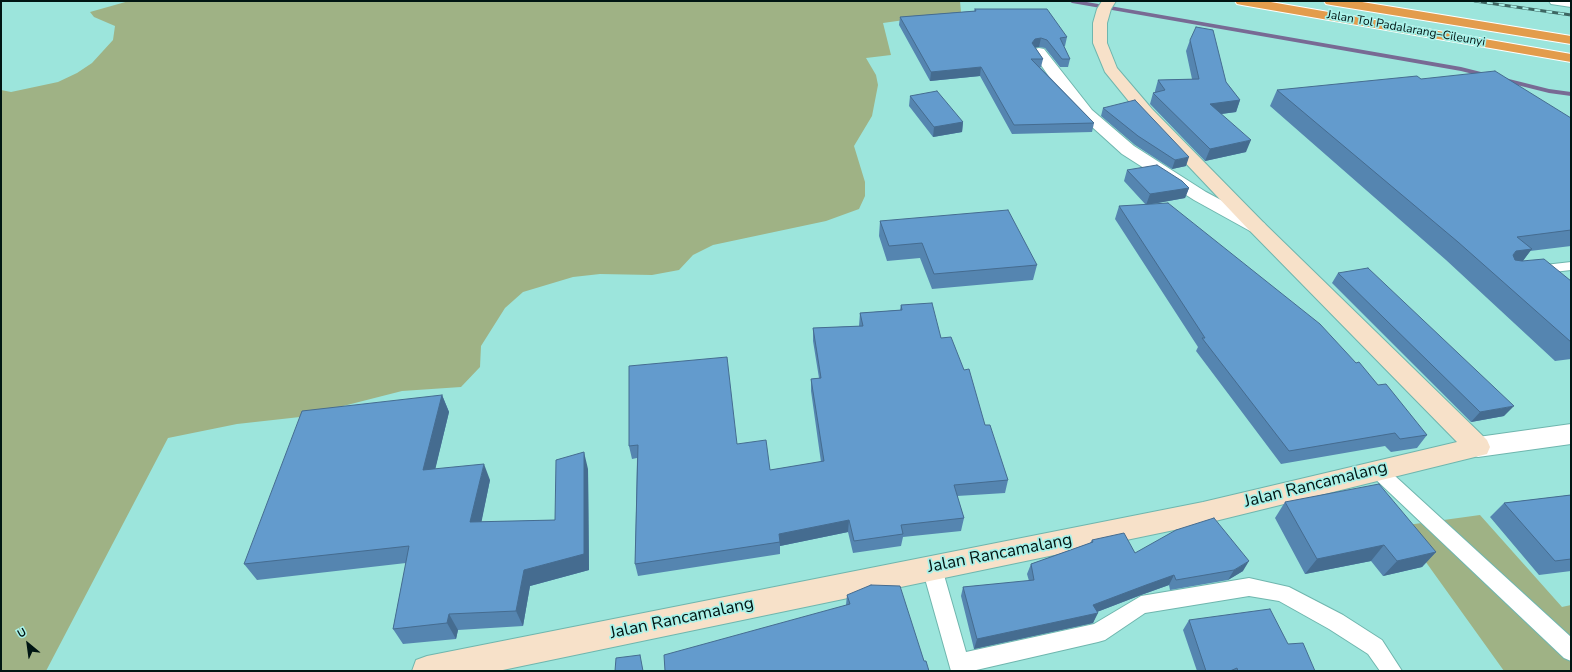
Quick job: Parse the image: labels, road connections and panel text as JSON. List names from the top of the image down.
{
  "streets": {
    "highway": ["Jalan Tol Padalarang–Cileunyi"],
    "street": ["Jalan Rancamalang"]
  },
  "north": "top left"
}
